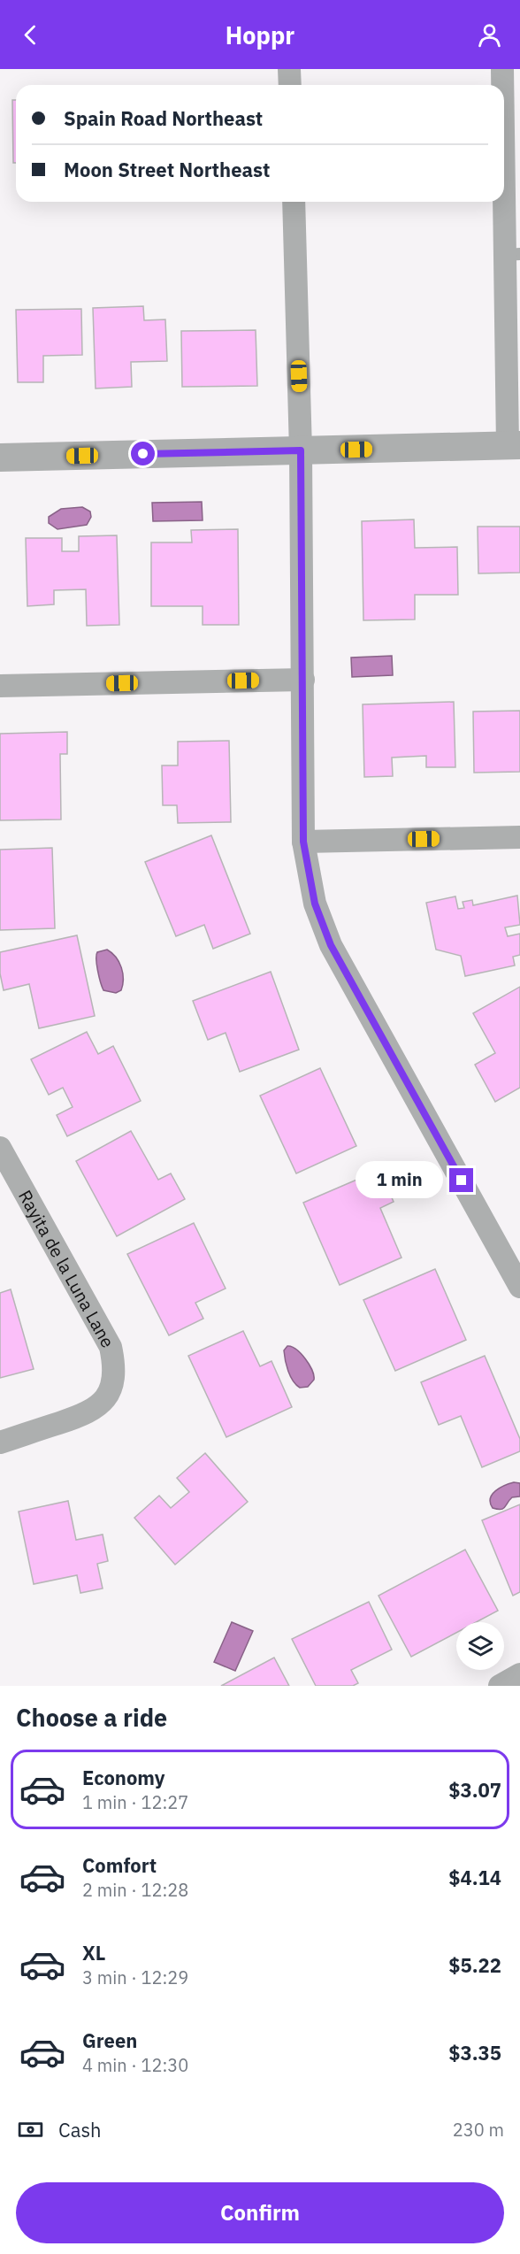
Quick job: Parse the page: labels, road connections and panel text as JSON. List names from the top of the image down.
{
  "streets": {
    "street": ["Rayita de la Luna Lane"]
  },
  "page": {
    "header": "Hoppr",
    "banner": ["Spain Road Northeast", "Moon Street Northeast"],
    "bubble": "1 min",
    "heading": "Choose a ride",
    "list": [
      {
        "name": "Economy",
        "note": "1 min · 12:27",
        "value": "$3.07"
      },
      {
        "name": "Comfort",
        "note": "2 min · 12:28",
        "value": "$4.14"
      },
      {
        "name": "XL",
        "note": "3 min · 12:29",
        "value": "$5.22"
      },
      {
        "name": "Green",
        "note": "4 min · 12:30",
        "value": "$3.35"
      }
    ],
    "pay": ["Cash", "230 m"],
    "buttons": "Confirm"
  }
}
